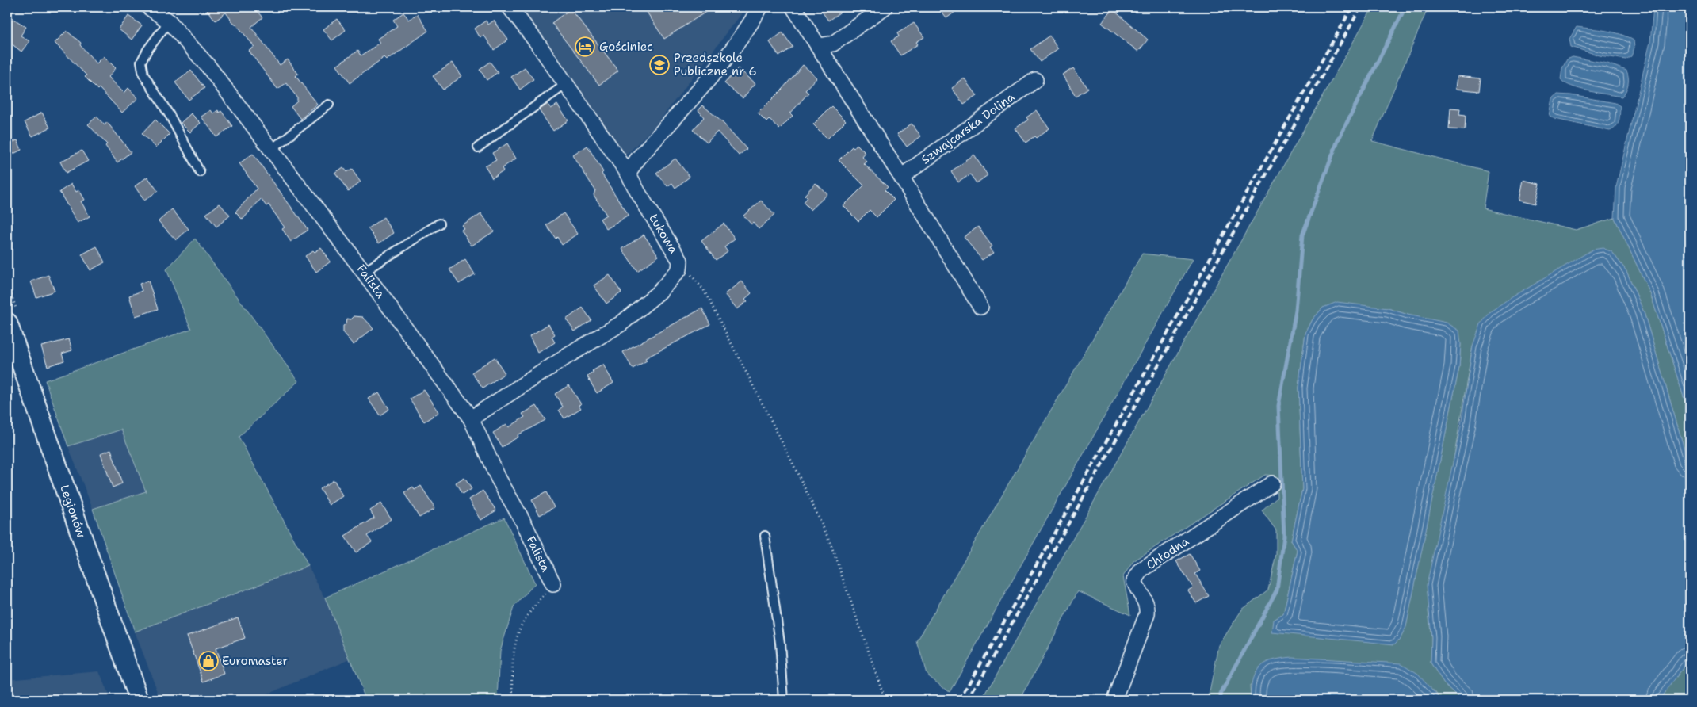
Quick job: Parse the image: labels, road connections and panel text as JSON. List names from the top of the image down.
{
  "streets": {
    "street": [
      "Szwajcarska Dolina",
      "Łukowa",
      "Falista",
      "Legionów",
      "Chłodna"
    ]
  },
  "crossings": [
    ["Łukowa", "Falista"]
  ],
  "places": {
    "hotel": ["Gościniec"],
    "school or university": ["Przedszkole Publiczne nr 6"],
    "shop": ["Euromaster"]
  }
}
